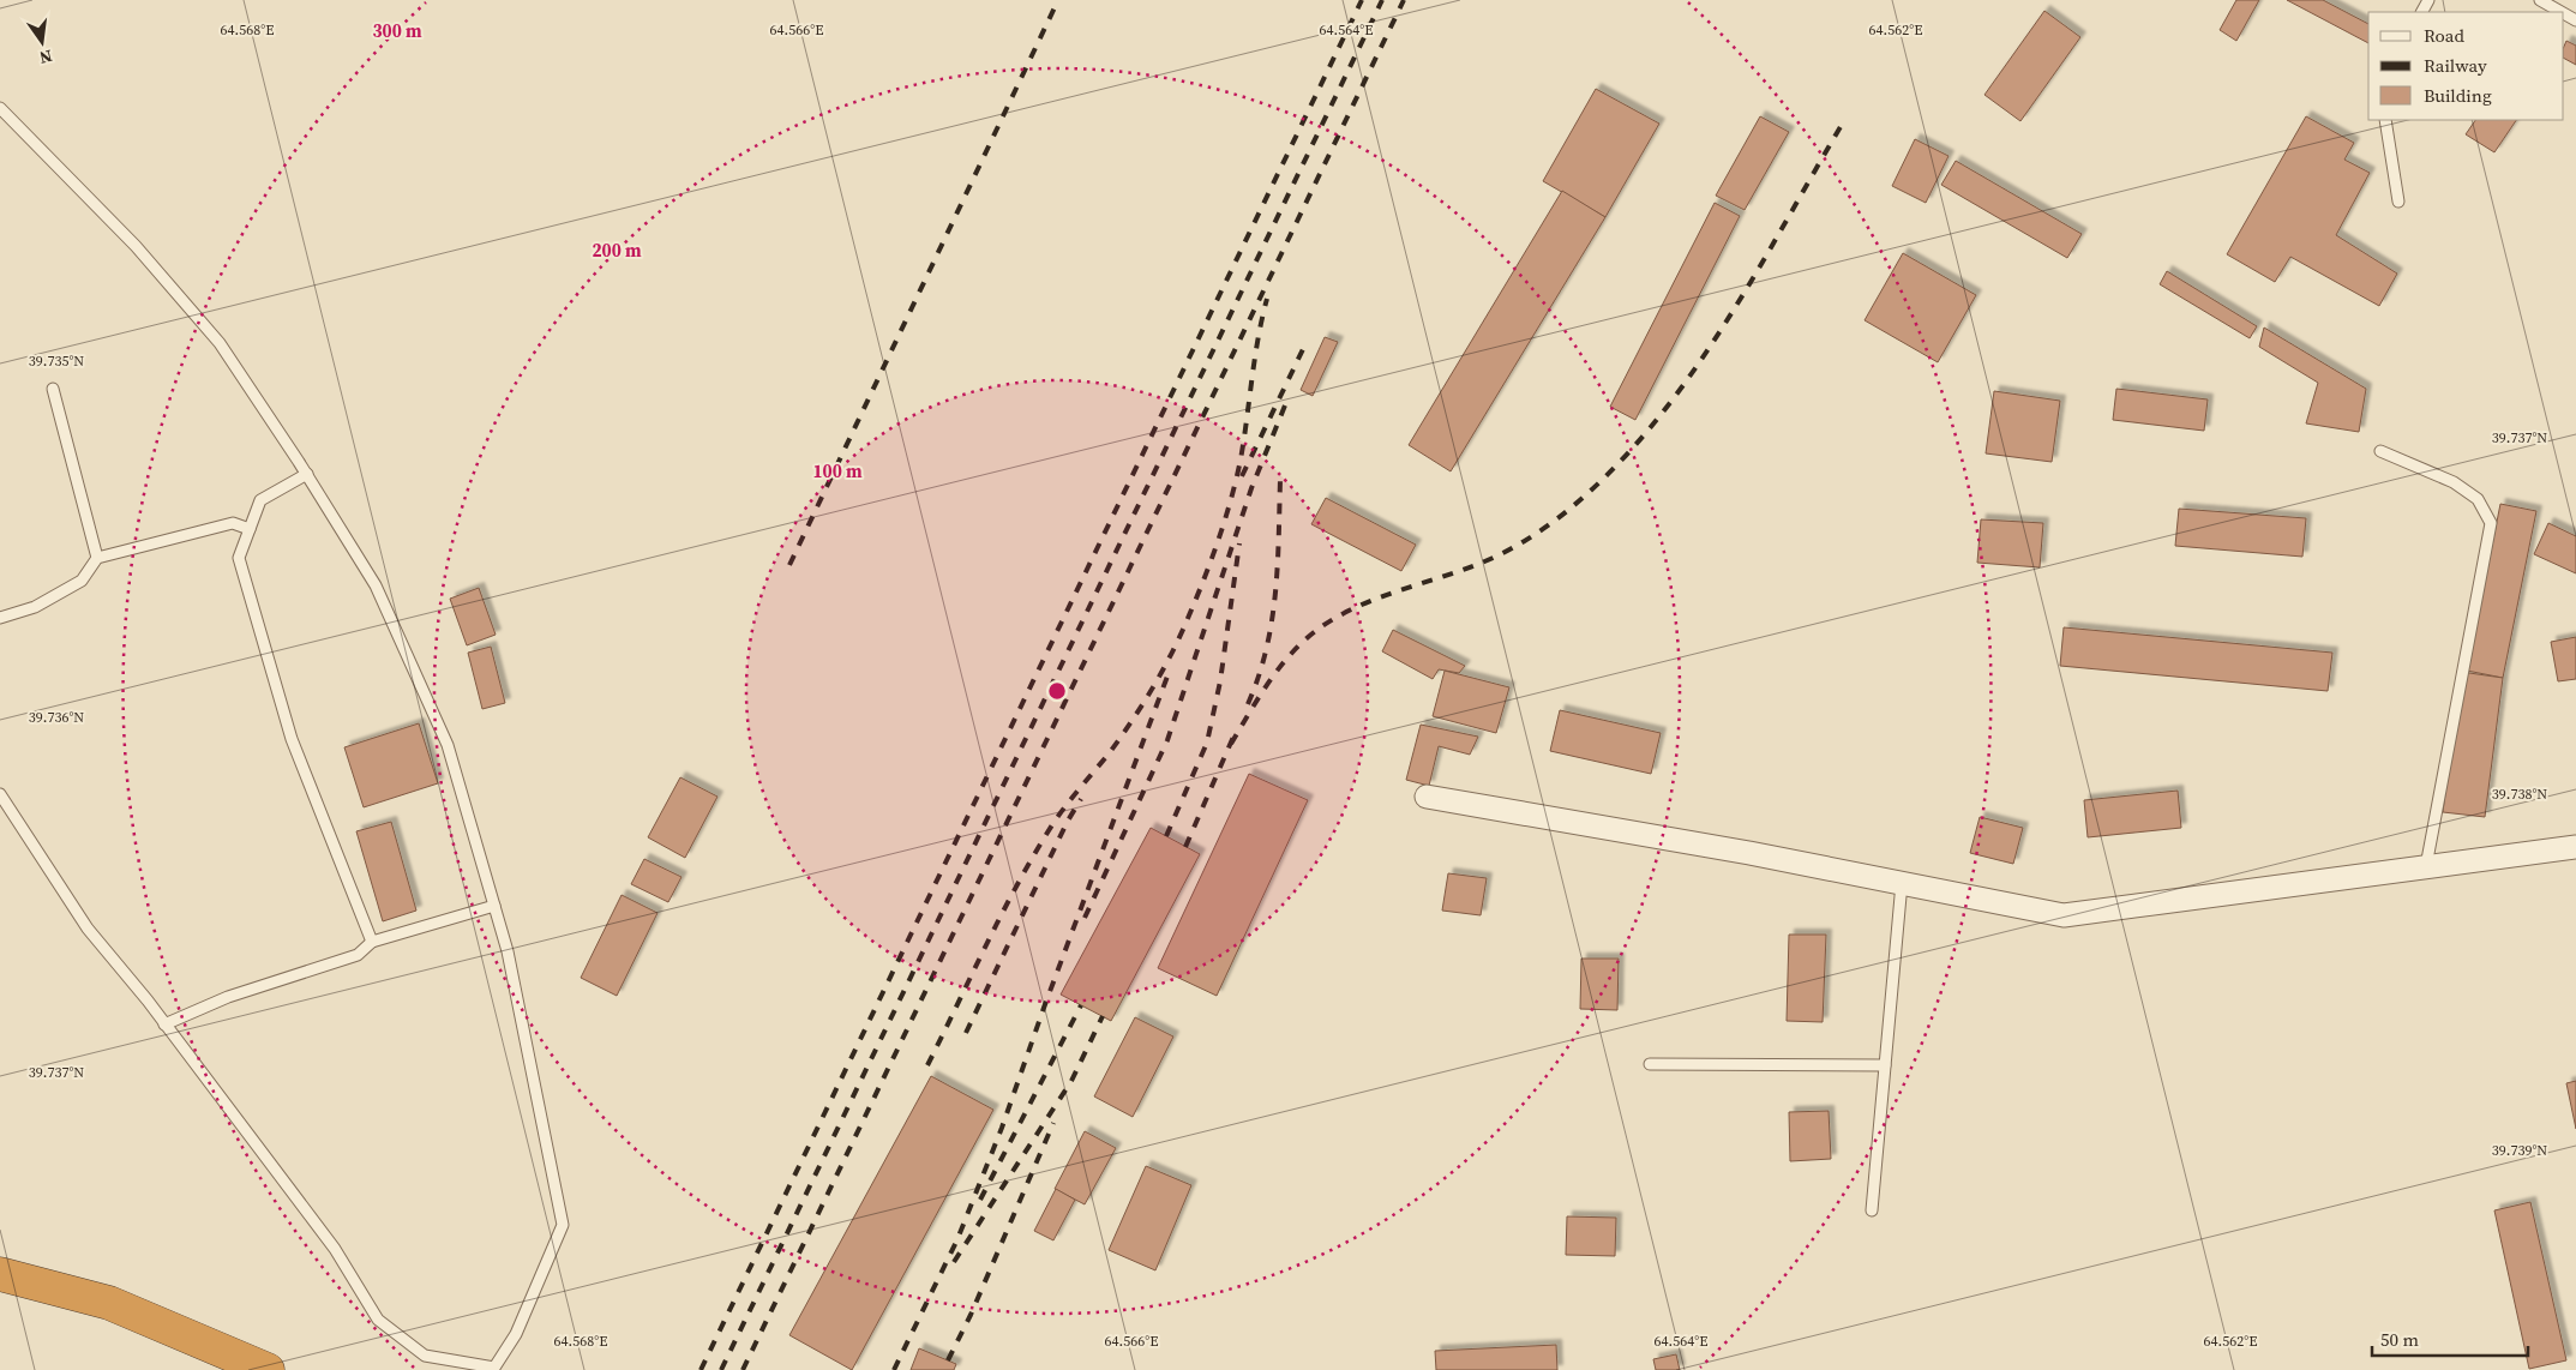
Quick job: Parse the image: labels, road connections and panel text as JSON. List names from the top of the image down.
{
  "legend": ["Road", "Railway", "Building"],
  "scale_bar": "50 m",
  "north": "bottom",
  "coordinates": [
    "64.566°E",
    "64.564°E",
    "64.562°E",
    "64.568°E",
    "39.735°N",
    "39.737°N",
    "39.736°N",
    "39.738°N",
    "39.739°N"
  ],
  "rings": ["300 m", "200 m", "100 m"]
}
